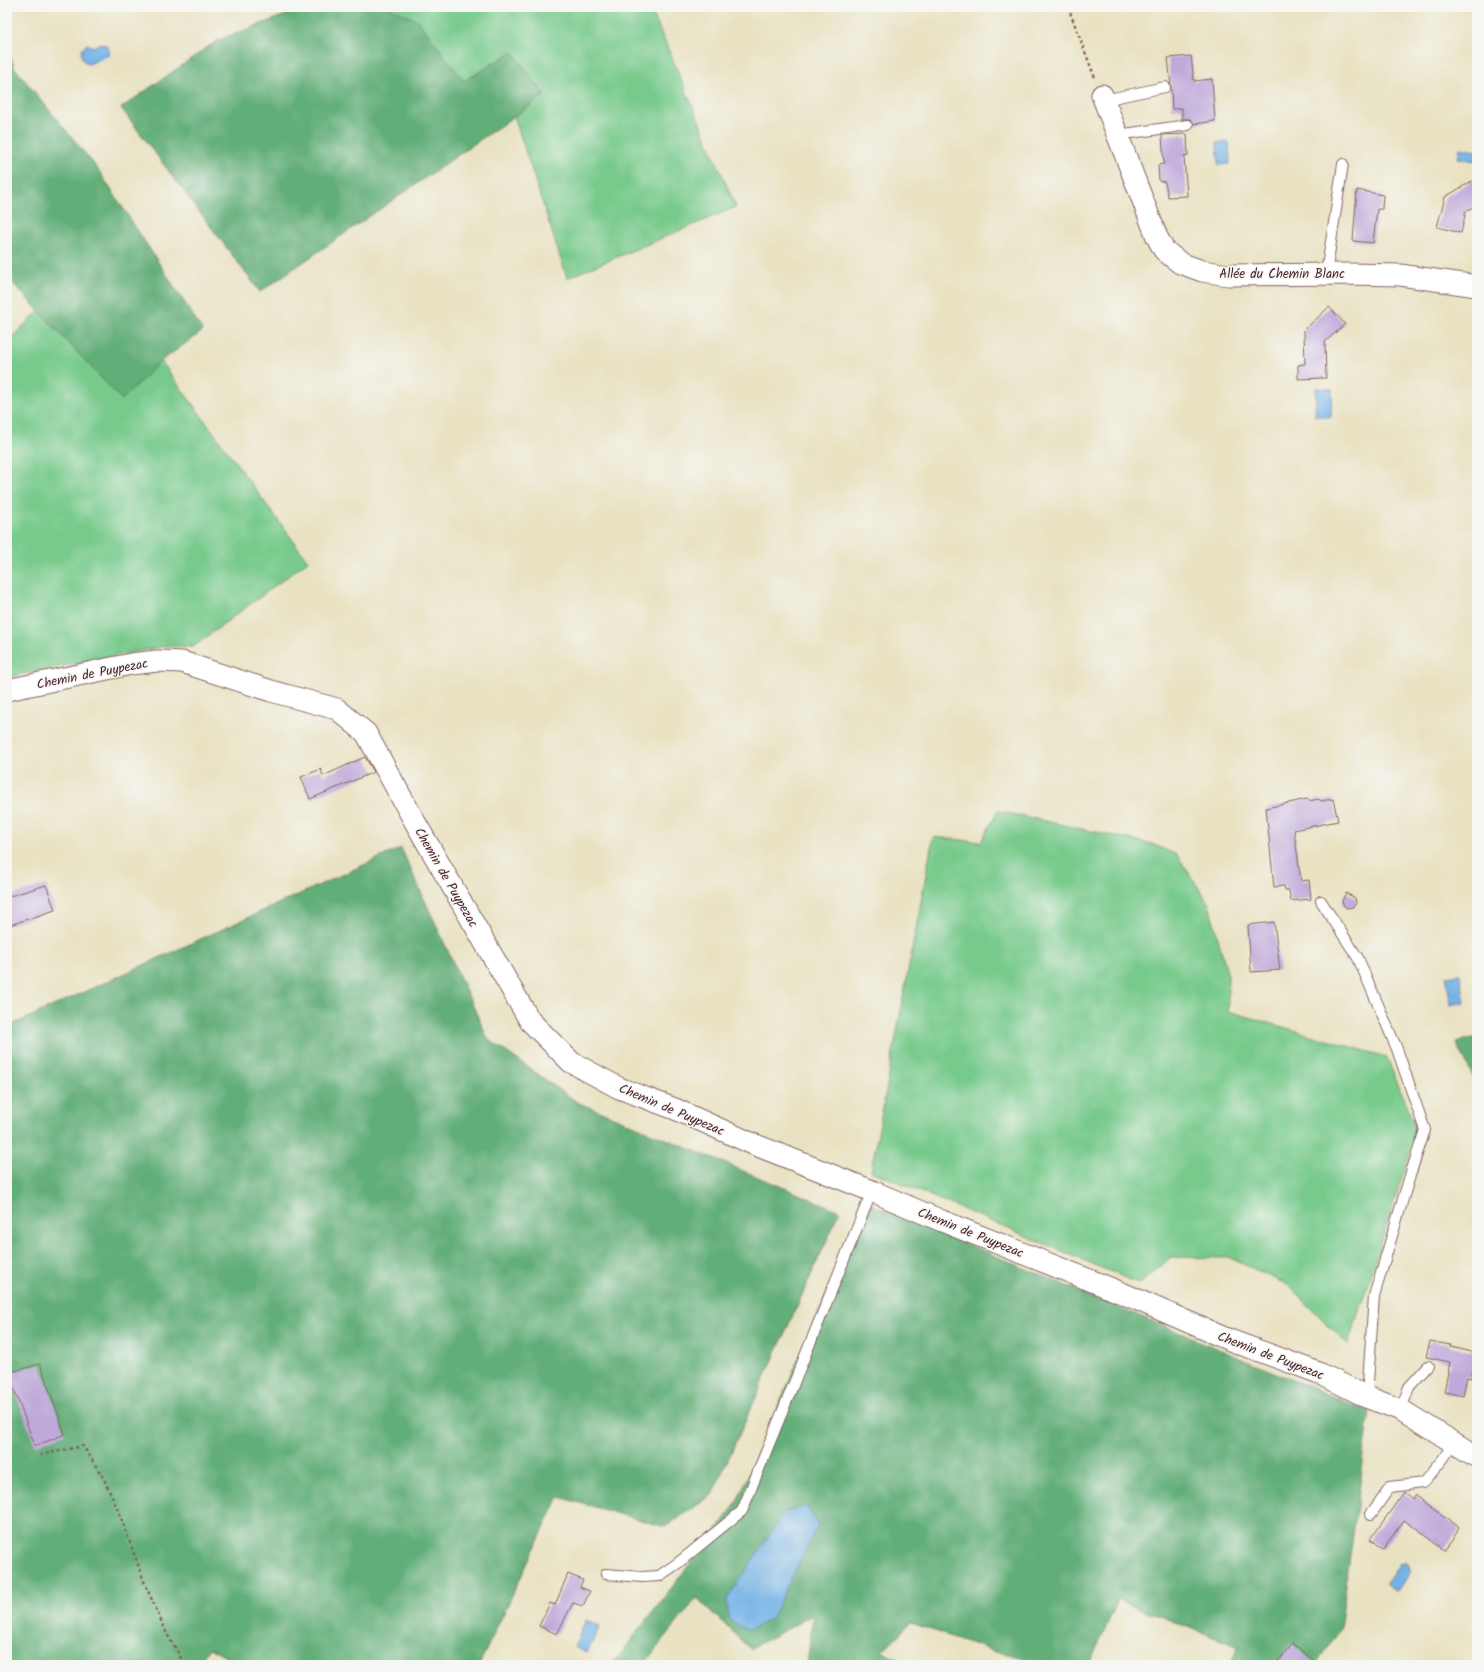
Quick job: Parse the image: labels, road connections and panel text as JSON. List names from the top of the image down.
{
  "streets": {
    "street": ["Allée du Chemin Blanc", "Chemin de Puypezac"]
  }
}
